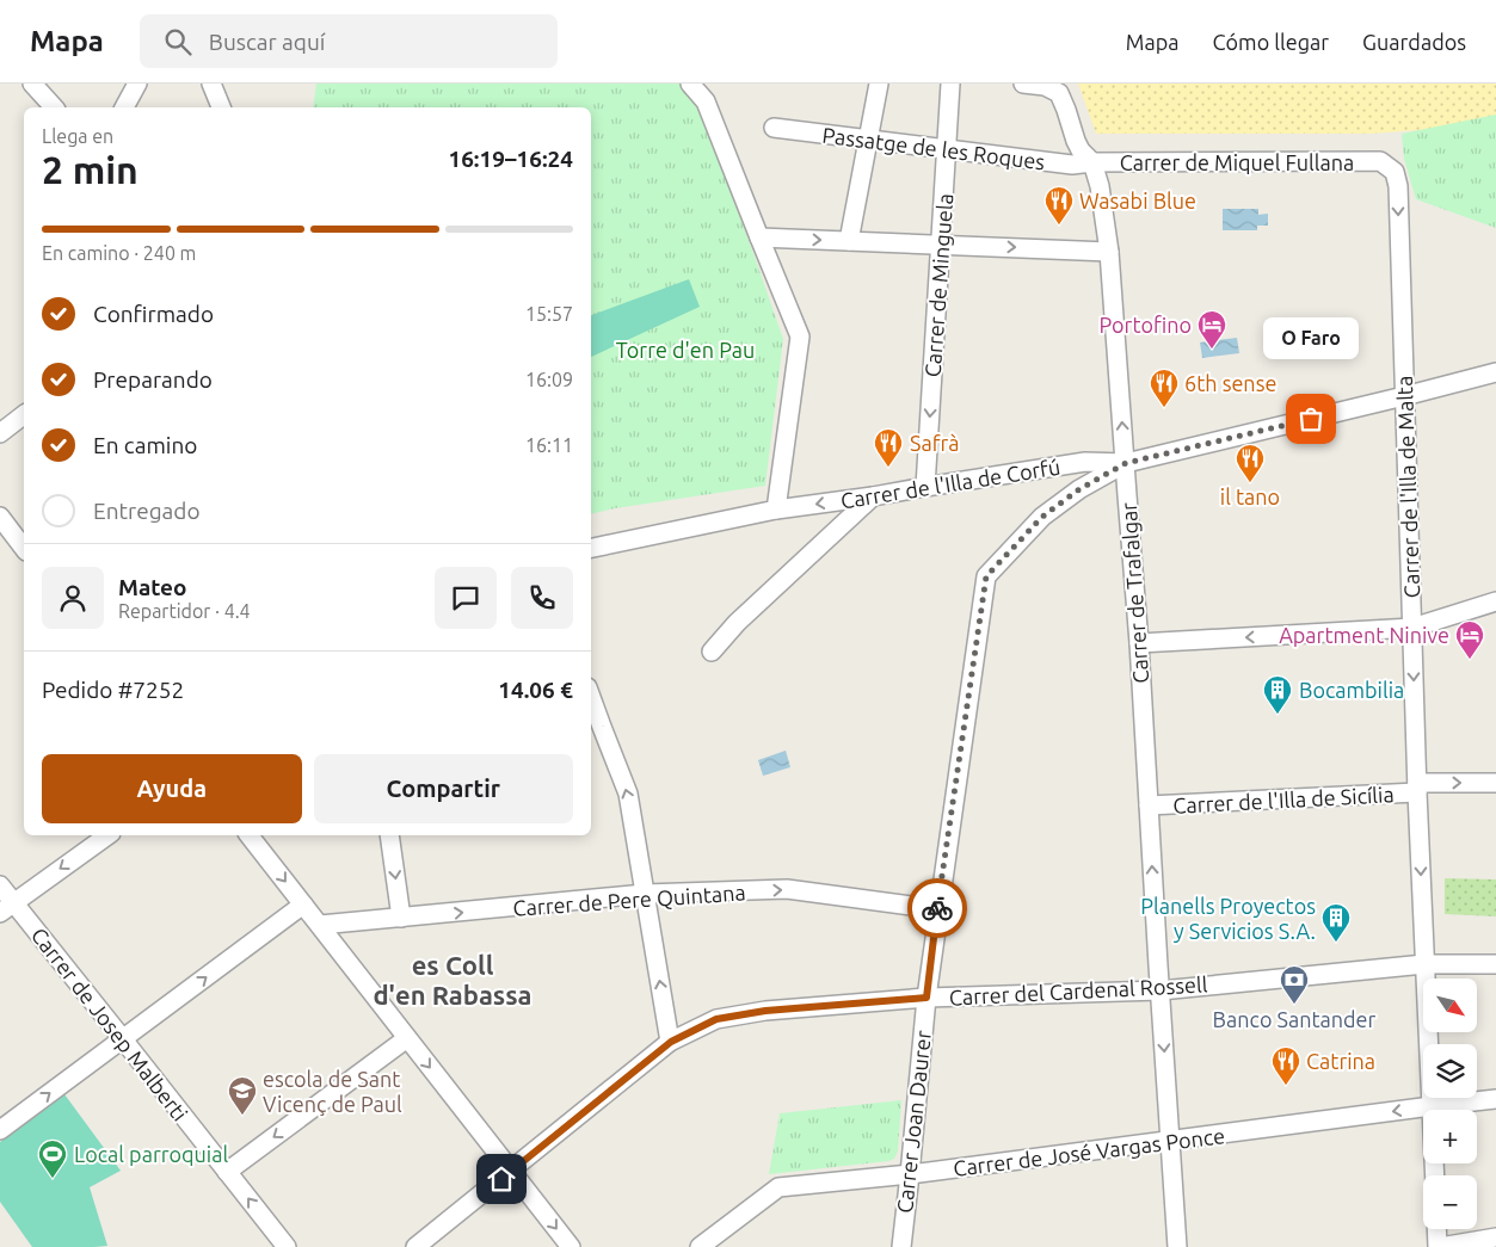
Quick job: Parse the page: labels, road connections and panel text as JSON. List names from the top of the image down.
{
  "streets": {
    "street": [
      "Passatge de les Roques",
      "Carrer de Miquel Fullana",
      "Carrer de Minguela",
      "Carrer de l'Illa de Corfú",
      "Carrer de l'Illa de Malta",
      "Carrer de Trafalgar",
      "Carrer de l'Illa de Sicília",
      "Carrer de Pere Quintana",
      "Carrer del Cardenal Rossell",
      "Carrer de Josep Malberti",
      "Carrer Joan Daurer",
      "Carrer de José Vargas Ponce"
    ]
  },
  "crossings": [
    ["Passatge de les Roques", "Carrer de Miquel Fullana"],
    ["Passatge de les Roques", "Carrer de Minguela"],
    ["Passatge de les Roques", "Carrer de Trafalgar"],
    ["Carrer de Miquel Fullana", "Carrer de l'Illa de Malta"],
    ["Carrer de Miquel Fullana", "Carrer de Trafalgar"],
    ["Carrer de Minguela", "Carrer de l'Illa de Corfú"],
    ["Carrer de l'Illa de Corfú", "Carrer de Trafalgar"],
    ["Carrer de l'Illa de Corfú", "Carrer Joan Daurer"],
    ["Carrer de l'Illa de Malta", "Carrer de l'Illa de Sicília"],
    ["Carrer de l'Illa de Malta", "Carrer del Cardenal Rossell"],
    ["Carrer de l'Illa de Malta", "Carrer de José Vargas Ponce"],
    ["Carrer de Trafalgar", "Carrer de l'Illa de Sicília"],
    ["Carrer de Trafalgar", "Carrer del Cardenal Rossell"],
    ["Carrer de Trafalgar", "Carrer Joan Daurer"],
    ["Carrer de Trafalgar", "Carrer de José Vargas Ponce"],
    ["Carrer de Pere Quintana", "Carrer Joan Daurer"],
    ["Carrer del Cardenal Rossell", "Carrer Joan Daurer"],
    ["Carrer Joan Daurer", "Carrer de José Vargas Ponce"]
  ],
  "one_way": ["Carrer de l'Illa de Malta", "Carrer de Pere Quintana"],
  "districts": ["es Coll d'en Rabassa"],
  "parks": ["Torre d'en Pau"],
  "places": {
    "restaurant": [
      "Wasabi Blue",
      "6th sense",
      "Safrà",
      "il tano",
      "Catrina"
    ],
    "hotel": ["Portofino", "Apartment Ninive"],
    "other": ["O Faro"],
    "building": ["Bocambilia", "Planells Proyectos y Servicios S.A."],
    "bank": ["Banco Santander"],
    "school or university": ["escola de Sant Vicenç de Paul"],
    "sports": ["Local parroquial"]
  },
  "north": "bottom right",
  "page": {
    "header": "Mapa",
    "search": "Buscar aquí",
    "nav": ["Mapa", "Cómo llegar", "Guardados"],
    "heading": ["2 min", "Llega en", "16:19–16:24"],
    "panel": [
      "Mateo",
      "Repartidor · 4.4",
      "Pedido #7252",
      "14.06 €"
    ],
    "bar": "En camino · 240 m",
    "list": [
      ["Confirmado", "15:57"],
      ["Preparando", "16:09"],
      ["En camino", "16:11"],
      "Entregado"
    ],
    "bubble": "O Faro",
    "buttons": ["Ayuda", "Compartir"],
    "map_buttons": ["+", "−"]
  }
}
